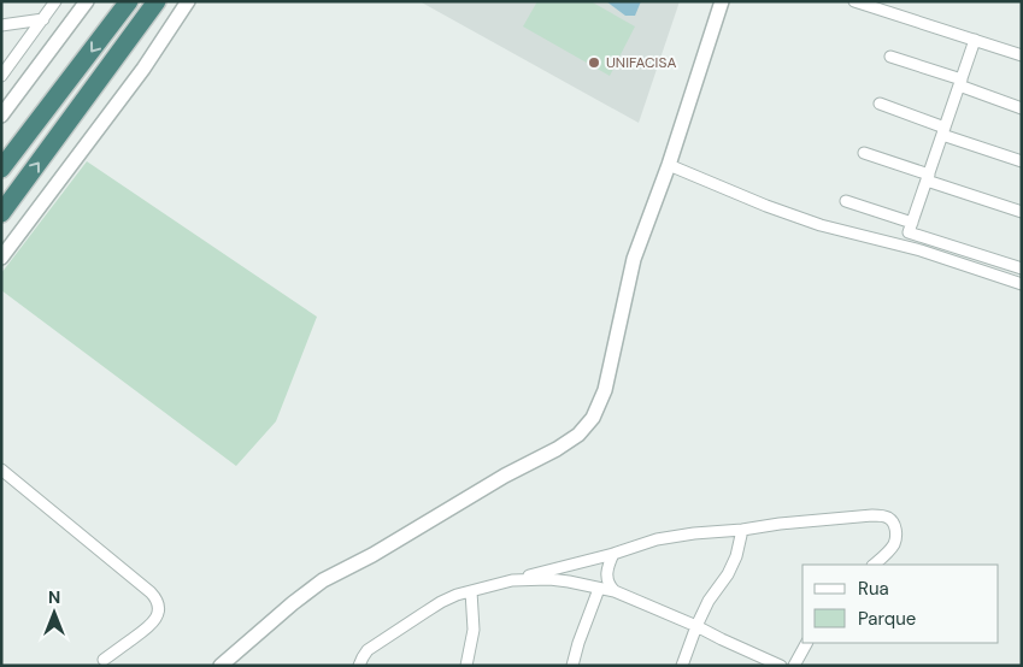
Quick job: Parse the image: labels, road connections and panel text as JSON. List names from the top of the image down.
{
  "places": ["UNIFACISA"],
  "legend": ["Rua", "Parque"],
  "north": "top"
}
